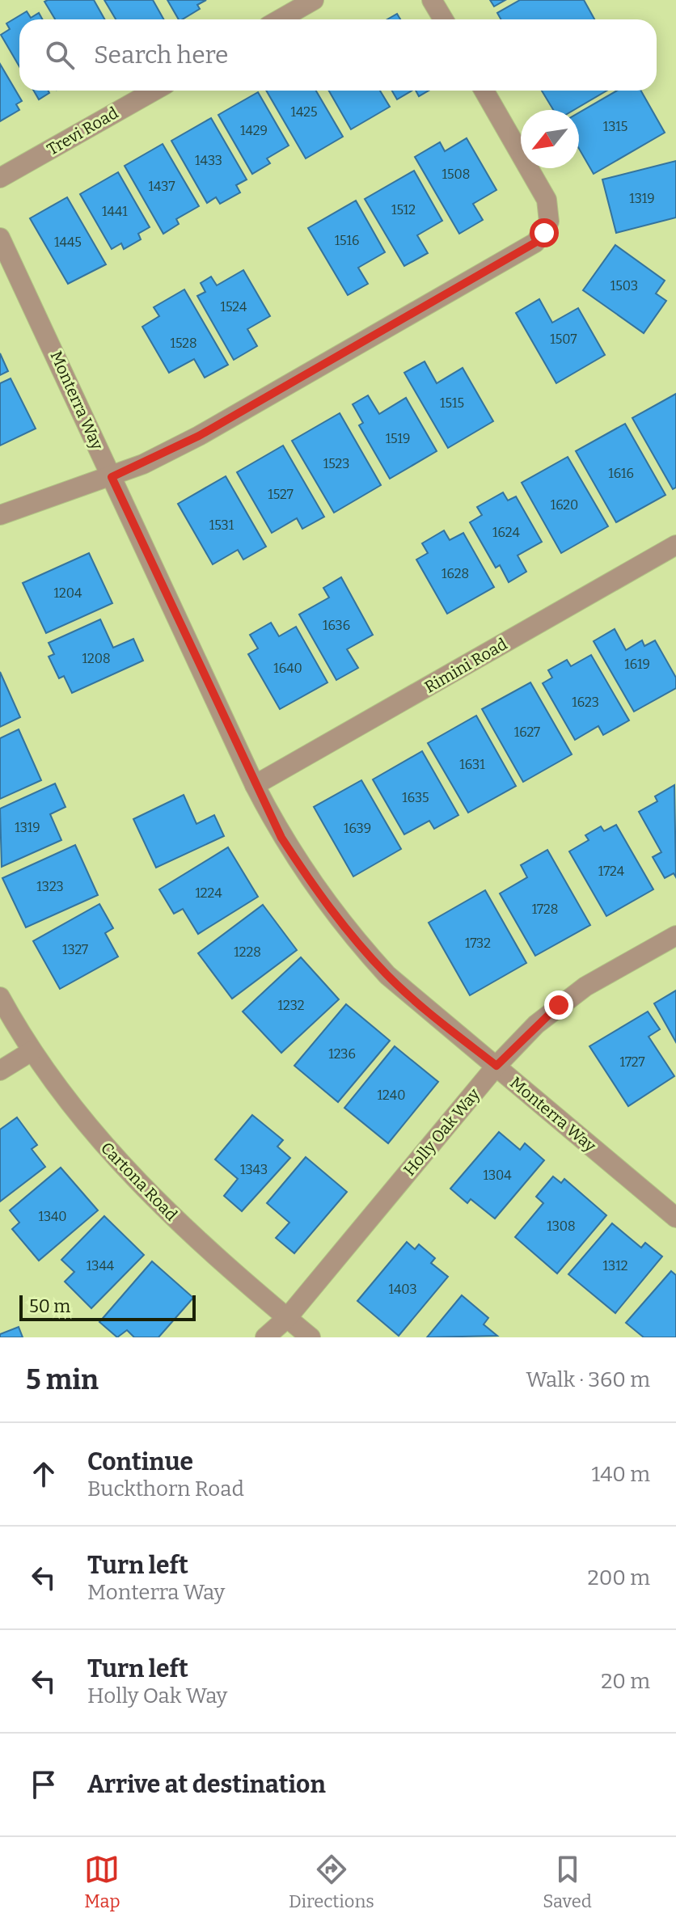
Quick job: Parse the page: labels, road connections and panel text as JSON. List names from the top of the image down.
{
  "streets": {
    "street": [
      "Trevi Road",
      "Monterra Way",
      "Rimini Road",
      "Holly Oak Way",
      "Cartona Road"
    ]
  },
  "crossings": [
    ["Monterra Way", "Rimini Road"],
    ["Monterra Way", "Holly Oak Way"],
    ["Holly Oak Way", "Cartona Road"]
  ],
  "house_numbers": [
    "1425",
    "1315",
    "1429",
    "1433",
    "1508",
    "1437",
    "1319",
    "1512",
    "1441",
    "1516",
    "1445",
    "1503",
    "1524",
    "1507",
    "1528",
    "1515",
    "1519",
    "1523",
    "1616",
    "1527",
    "1620",
    "1531",
    "1624",
    "1628",
    "1204",
    "1636",
    "1208",
    "1619",
    "1640",
    "1623",
    "1627",
    "1631",
    "1635",
    "1319",
    "1639",
    "1724",
    "1323",
    "1224",
    "1728",
    "1732",
    "1327",
    "1228",
    "1232",
    "1236",
    "1727",
    "1240",
    "1343",
    "1304",
    "1340",
    "1308",
    "1344",
    "1312",
    "1403"
  ],
  "scale_bar": "50 m",
  "north": "bottom left",
  "page": {
    "search": "Search here",
    "scale": "50 m",
    "heading": ["5 min", "Walk · 360 m"],
    "list": [
      ["Continue", "Buckthorn Road", "140 m"],
      ["Turn left", "Monterra Way", "200 m"],
      ["Turn left", "Holly Oak Way", "20 m"],
      "Arrive at destination"
    ],
    "nav": ["Map", "Directions", "Saved"]
  }
}
